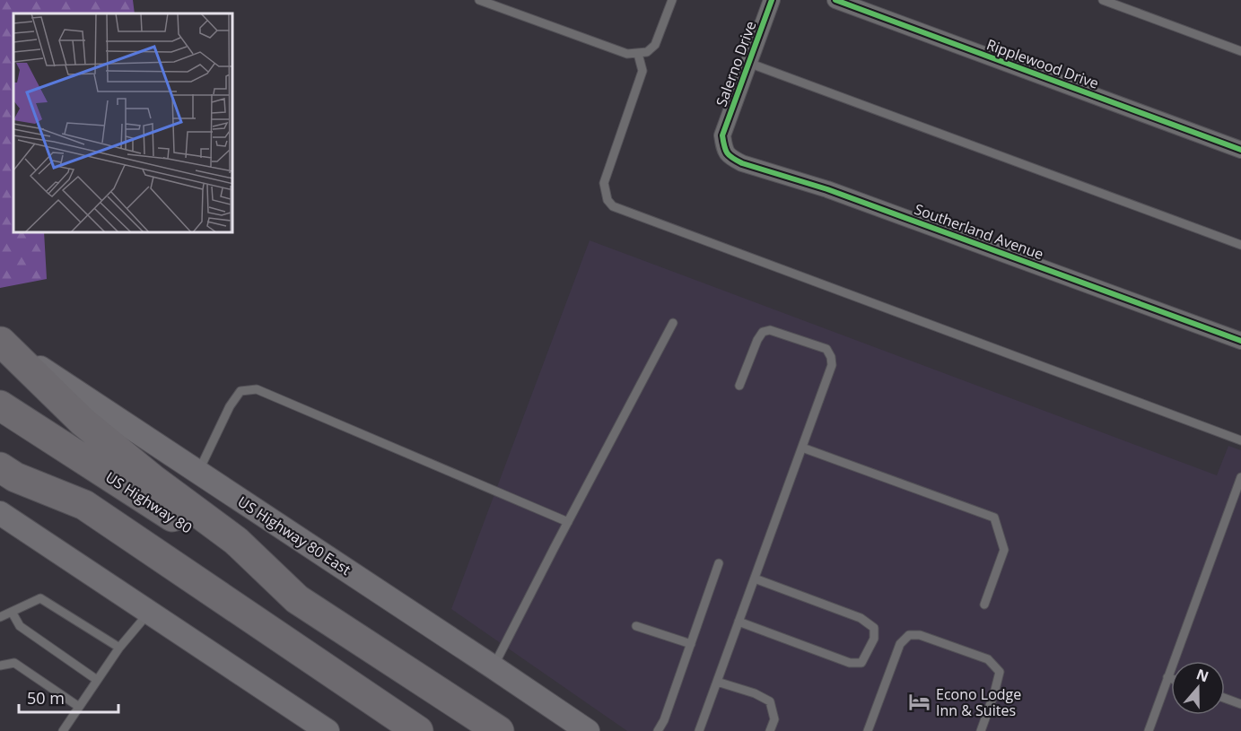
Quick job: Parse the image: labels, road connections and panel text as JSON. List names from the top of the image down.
{
  "streets": {
    "highway": ["US Highway 80"],
    "main road": ["US Highway 80 East"],
    "street": ["Salerno Drive", "Ripplewood Drive", "Southerland Avenue"]
  },
  "crossings": [
    ["Salerno Drive", "Southerland Avenue"]
  ],
  "places": {
    "hotel": ["Econo Lodge Inn & Suites"]
  },
  "scale_bar": "50 m",
  "north": "top"
}
